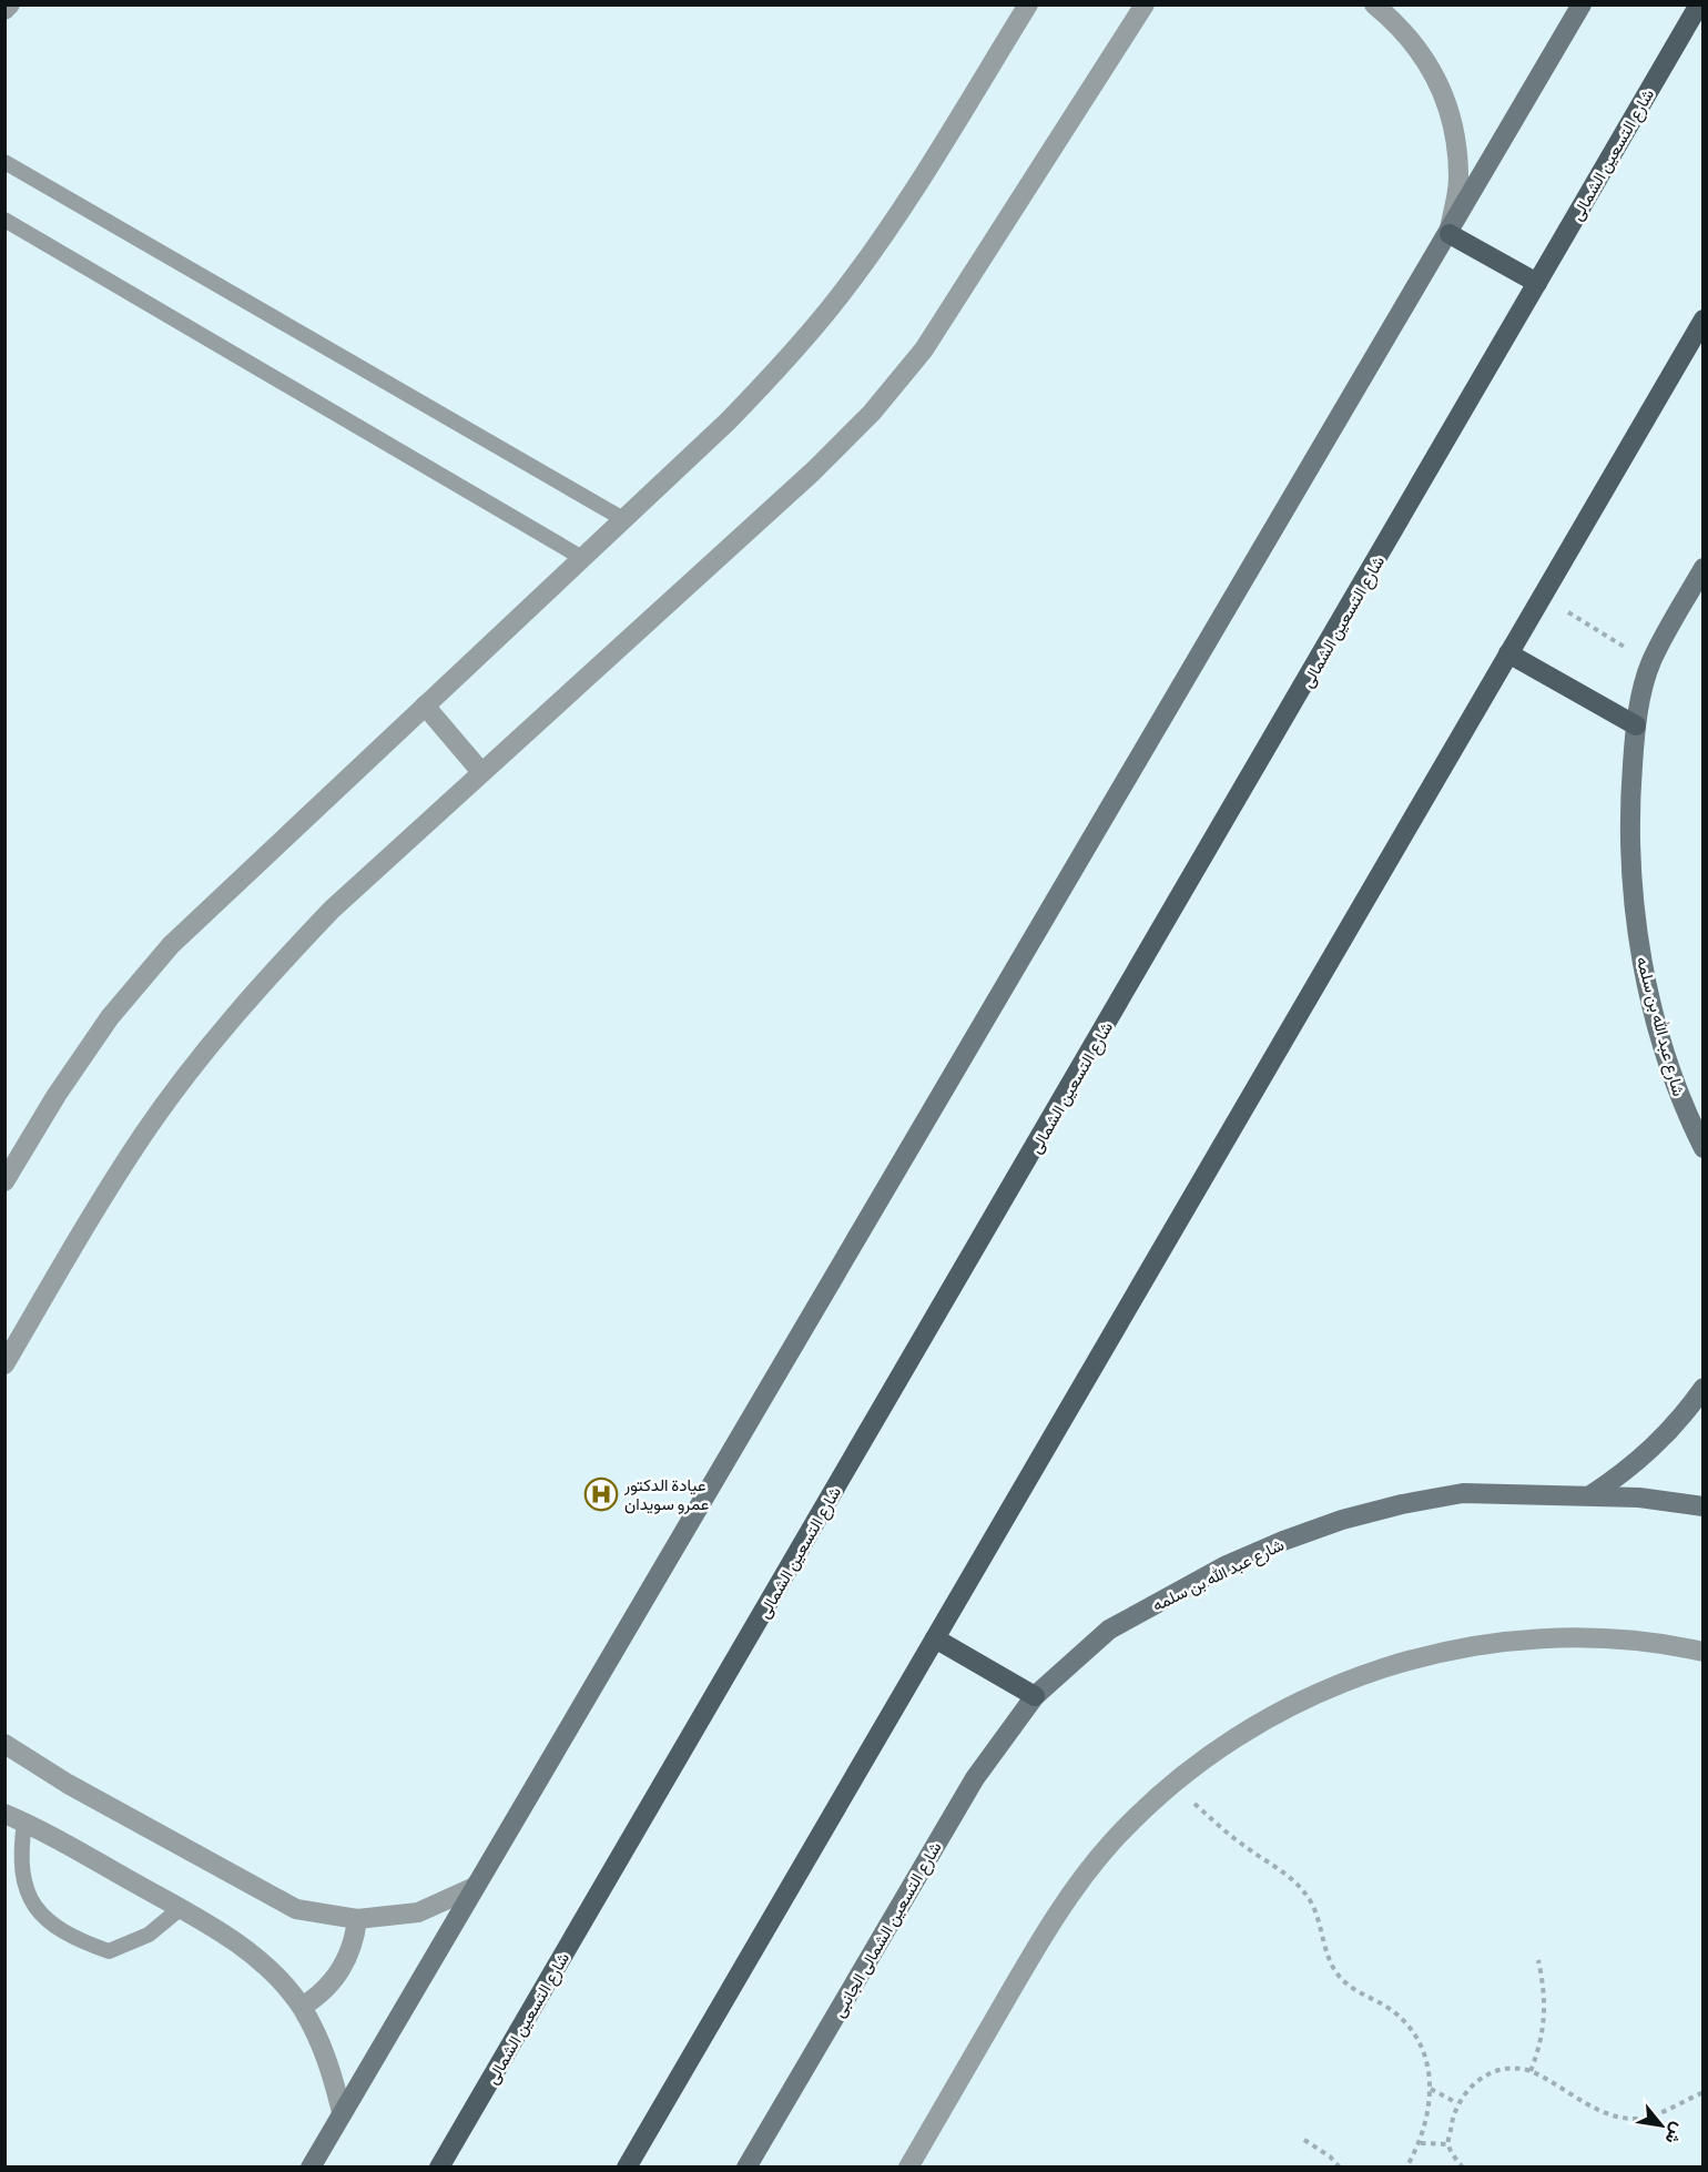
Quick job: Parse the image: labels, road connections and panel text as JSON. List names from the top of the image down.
{
  "streets": {
    "main road": ["شارع التسعين الشمالى"],
    "street": ["شارع عبد الله بن سلمه", "شارع التسعين الشمالى الجانبى"]
  },
  "crossings": [
    ["شارع عبد الله بن سلمه", "شارع التسعين الشمالى الجانبى"]
  ],
  "places": {
    "hospital": ["عيادة الدكتور عمرو سويدان"]
  },
  "north": "bottom right"
}
